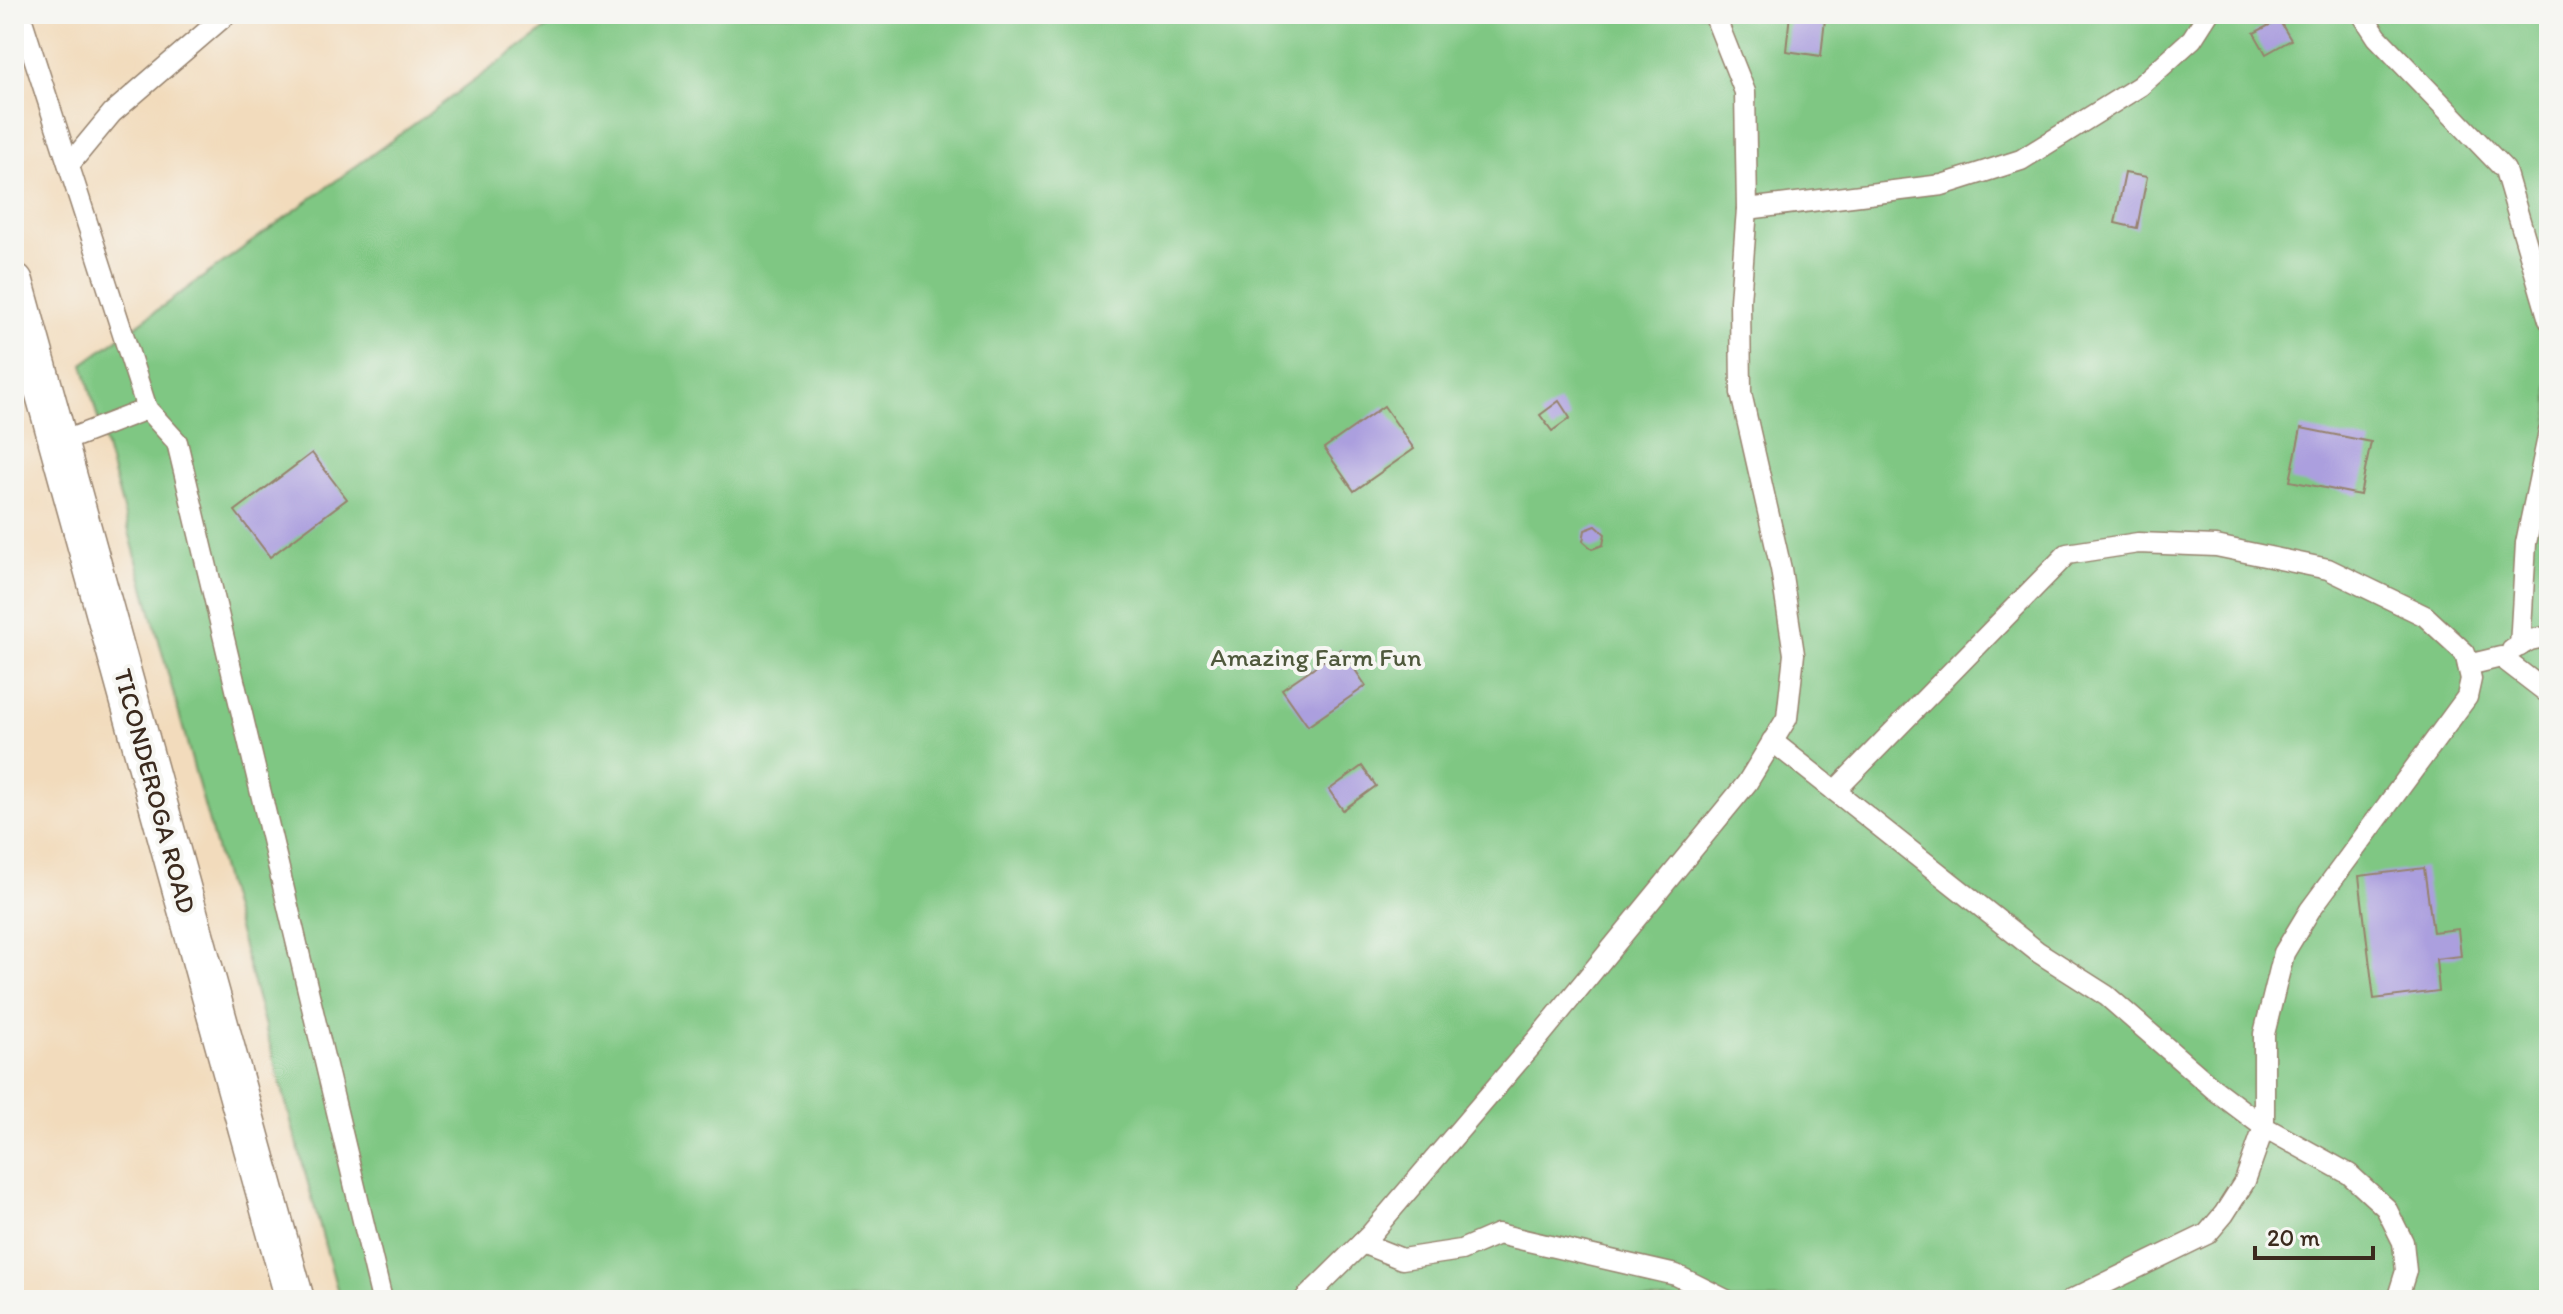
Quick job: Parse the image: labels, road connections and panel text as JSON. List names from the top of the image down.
{
  "streets": {
    "street": ["TICONDEROGA ROAD"]
  },
  "parks": ["Amazing Farm Fun"],
  "scale_bar": "20 m"
}
